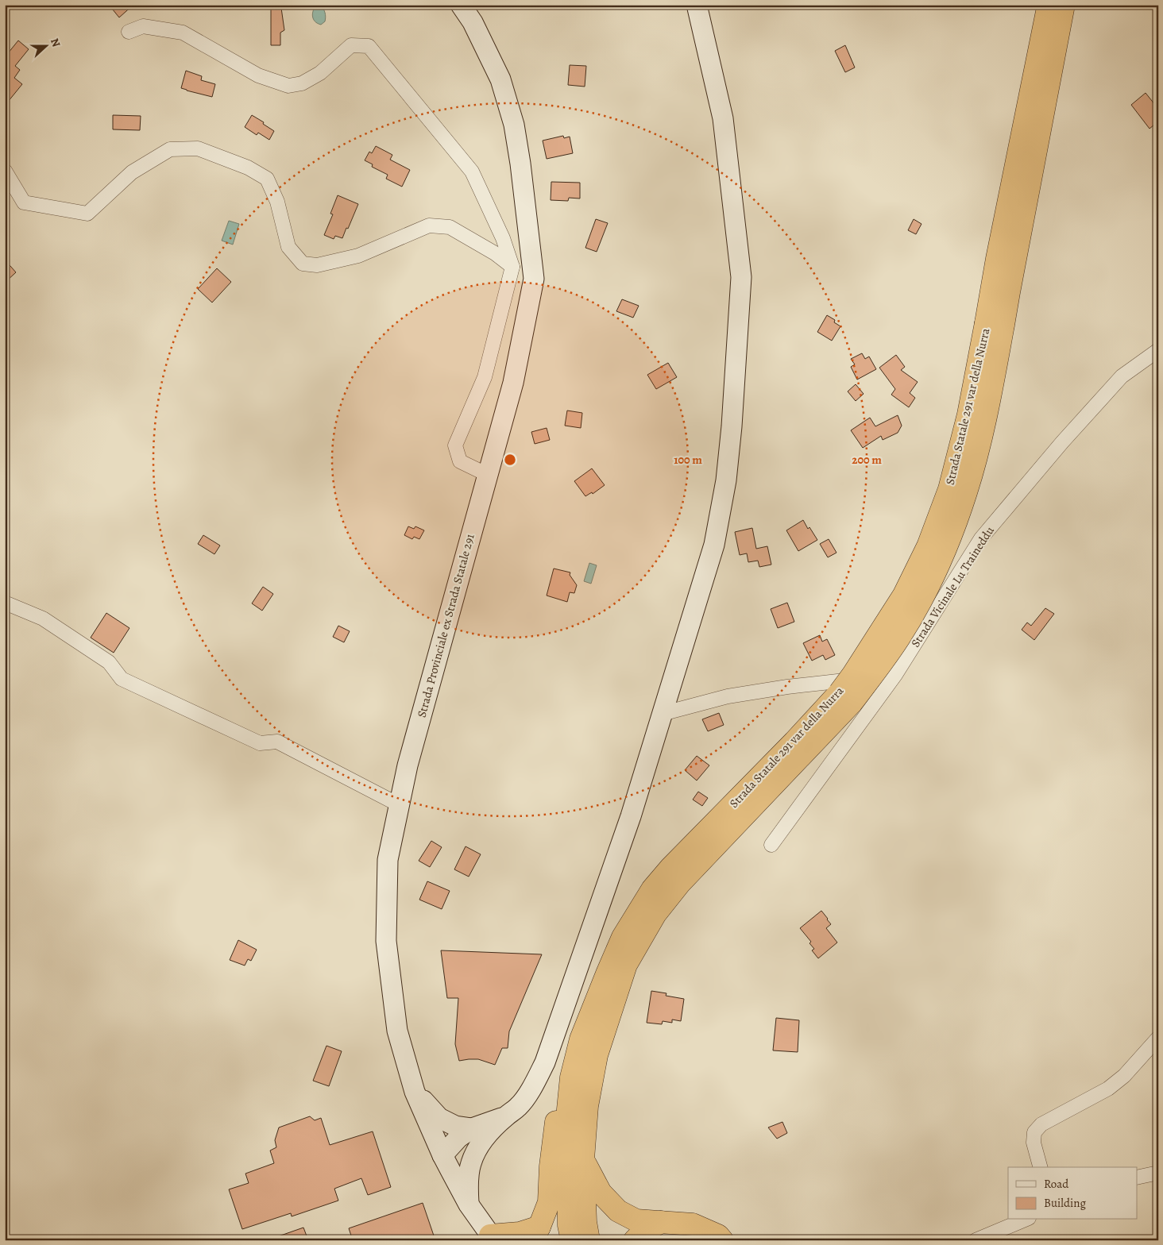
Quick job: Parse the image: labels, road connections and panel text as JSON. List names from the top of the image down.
{
  "streets": {
    "highway": ["Strada Statale 291 var della Nurra"],
    "street": ["Strada Vicinale Lu Traineddu", "Strada Provinciale ex Strada Statale 291"]
  },
  "legend": ["Road", "Building"],
  "north": "right",
  "rings": ["100 m", "200 m"]
}
